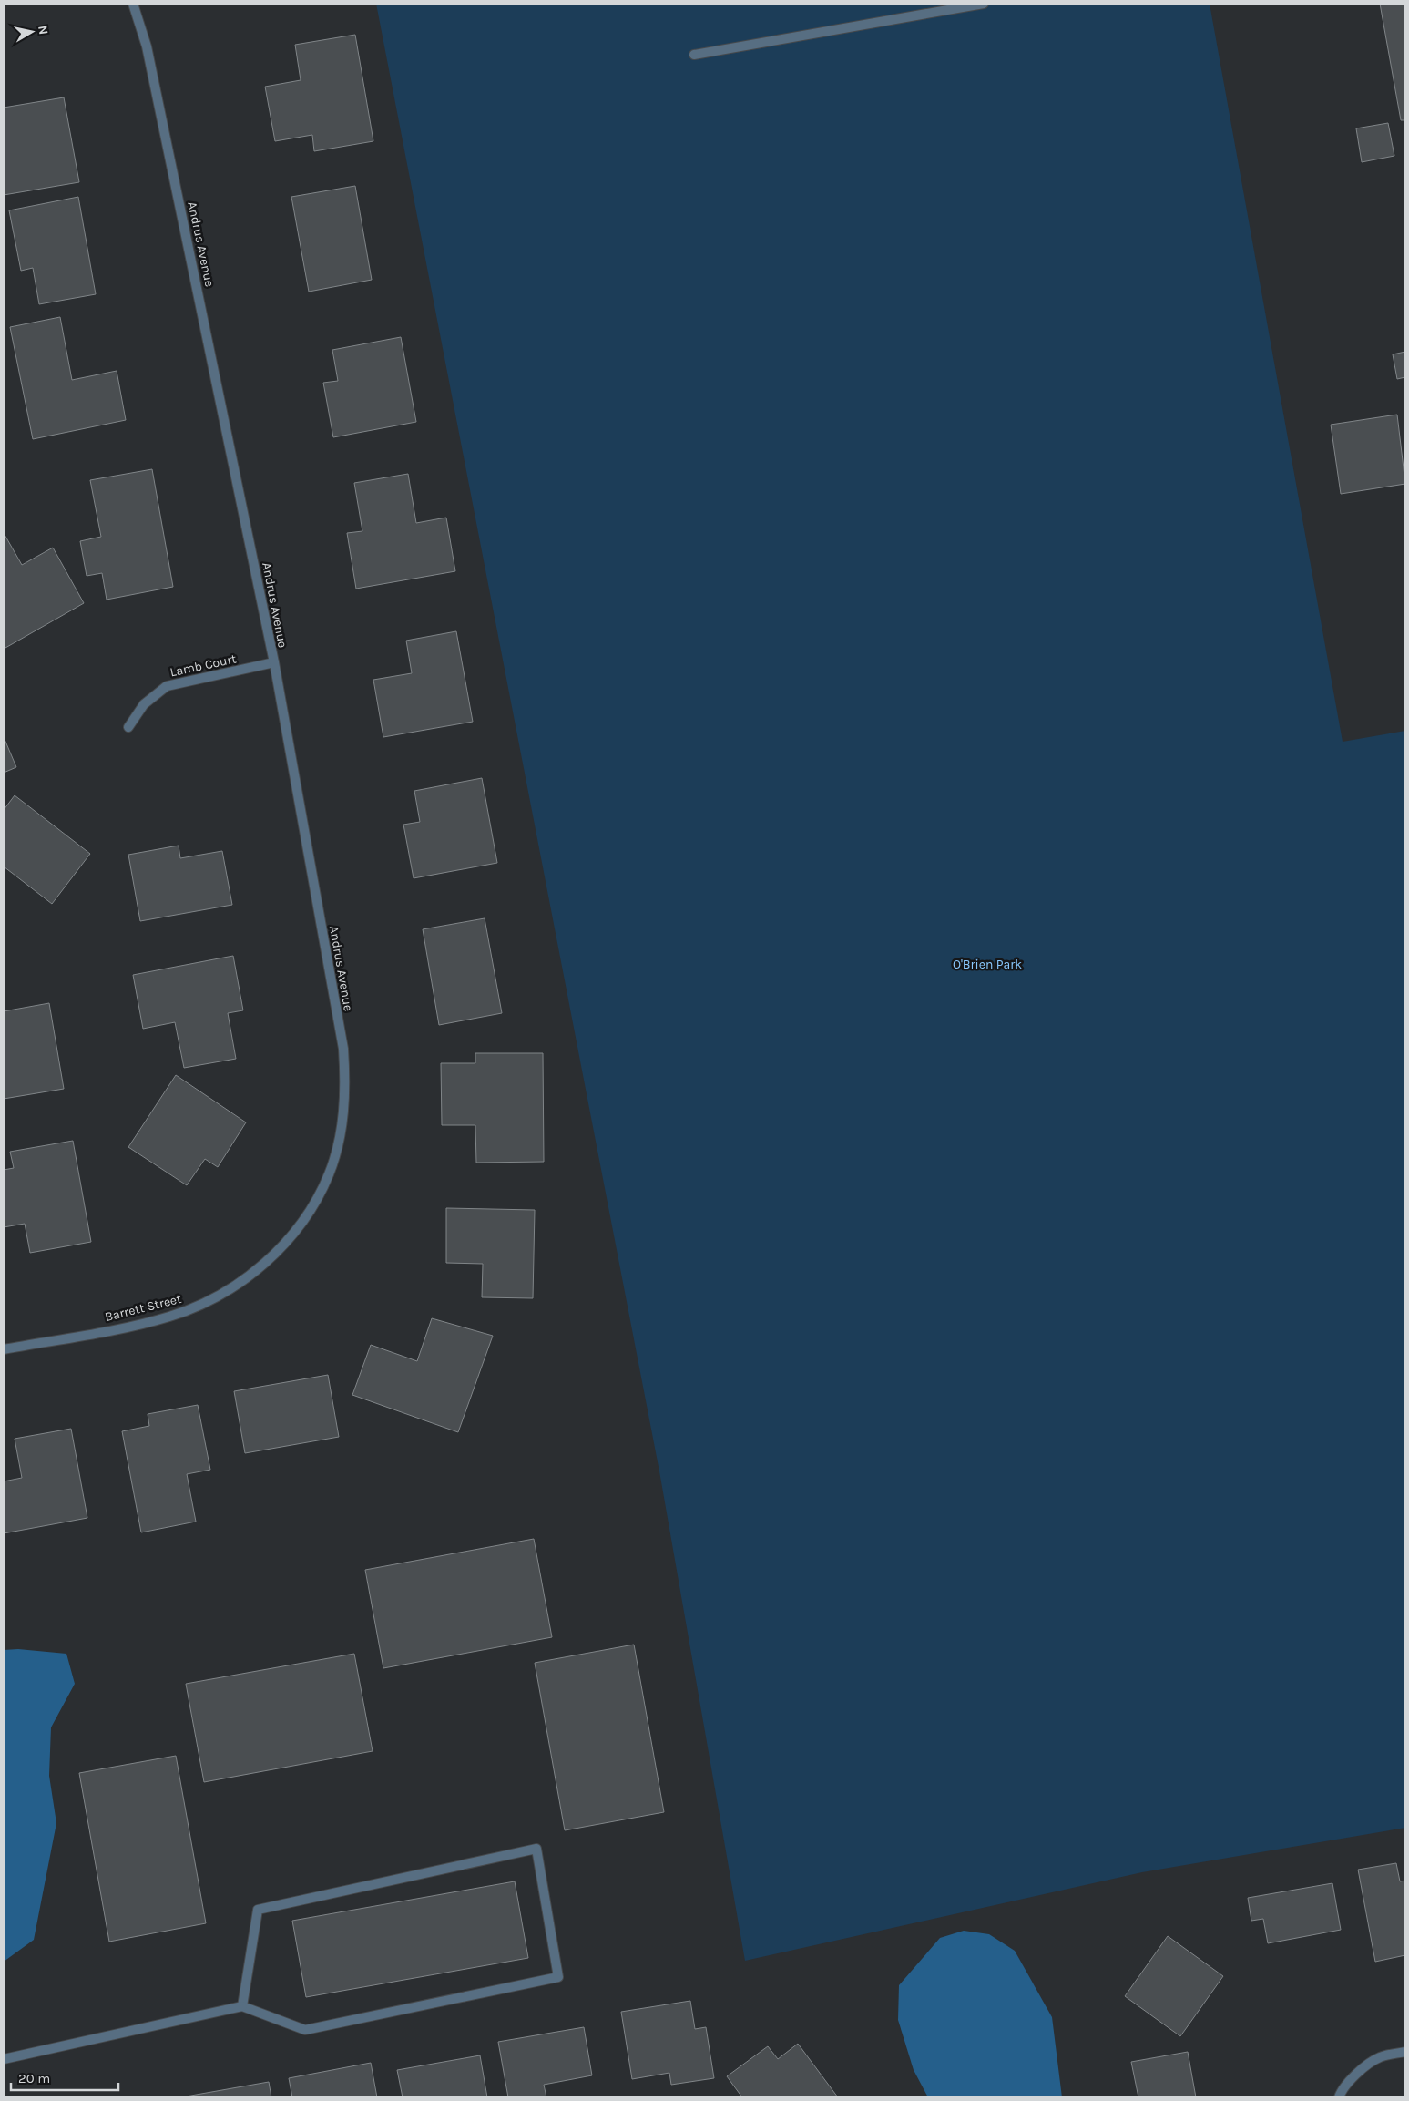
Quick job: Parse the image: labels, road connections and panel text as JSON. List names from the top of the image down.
{
  "streets": {
    "street": ["Andrus Avenue", "Lamb Court", "Barrett Street"]
  },
  "crossings": [
    ["Andrus Avenue", "Lamb Court"],
    ["Andrus Avenue", "Barrett Street"]
  ],
  "parks": ["O'Brien Park"],
  "scale_bar": "20 m",
  "north": "right"
}
